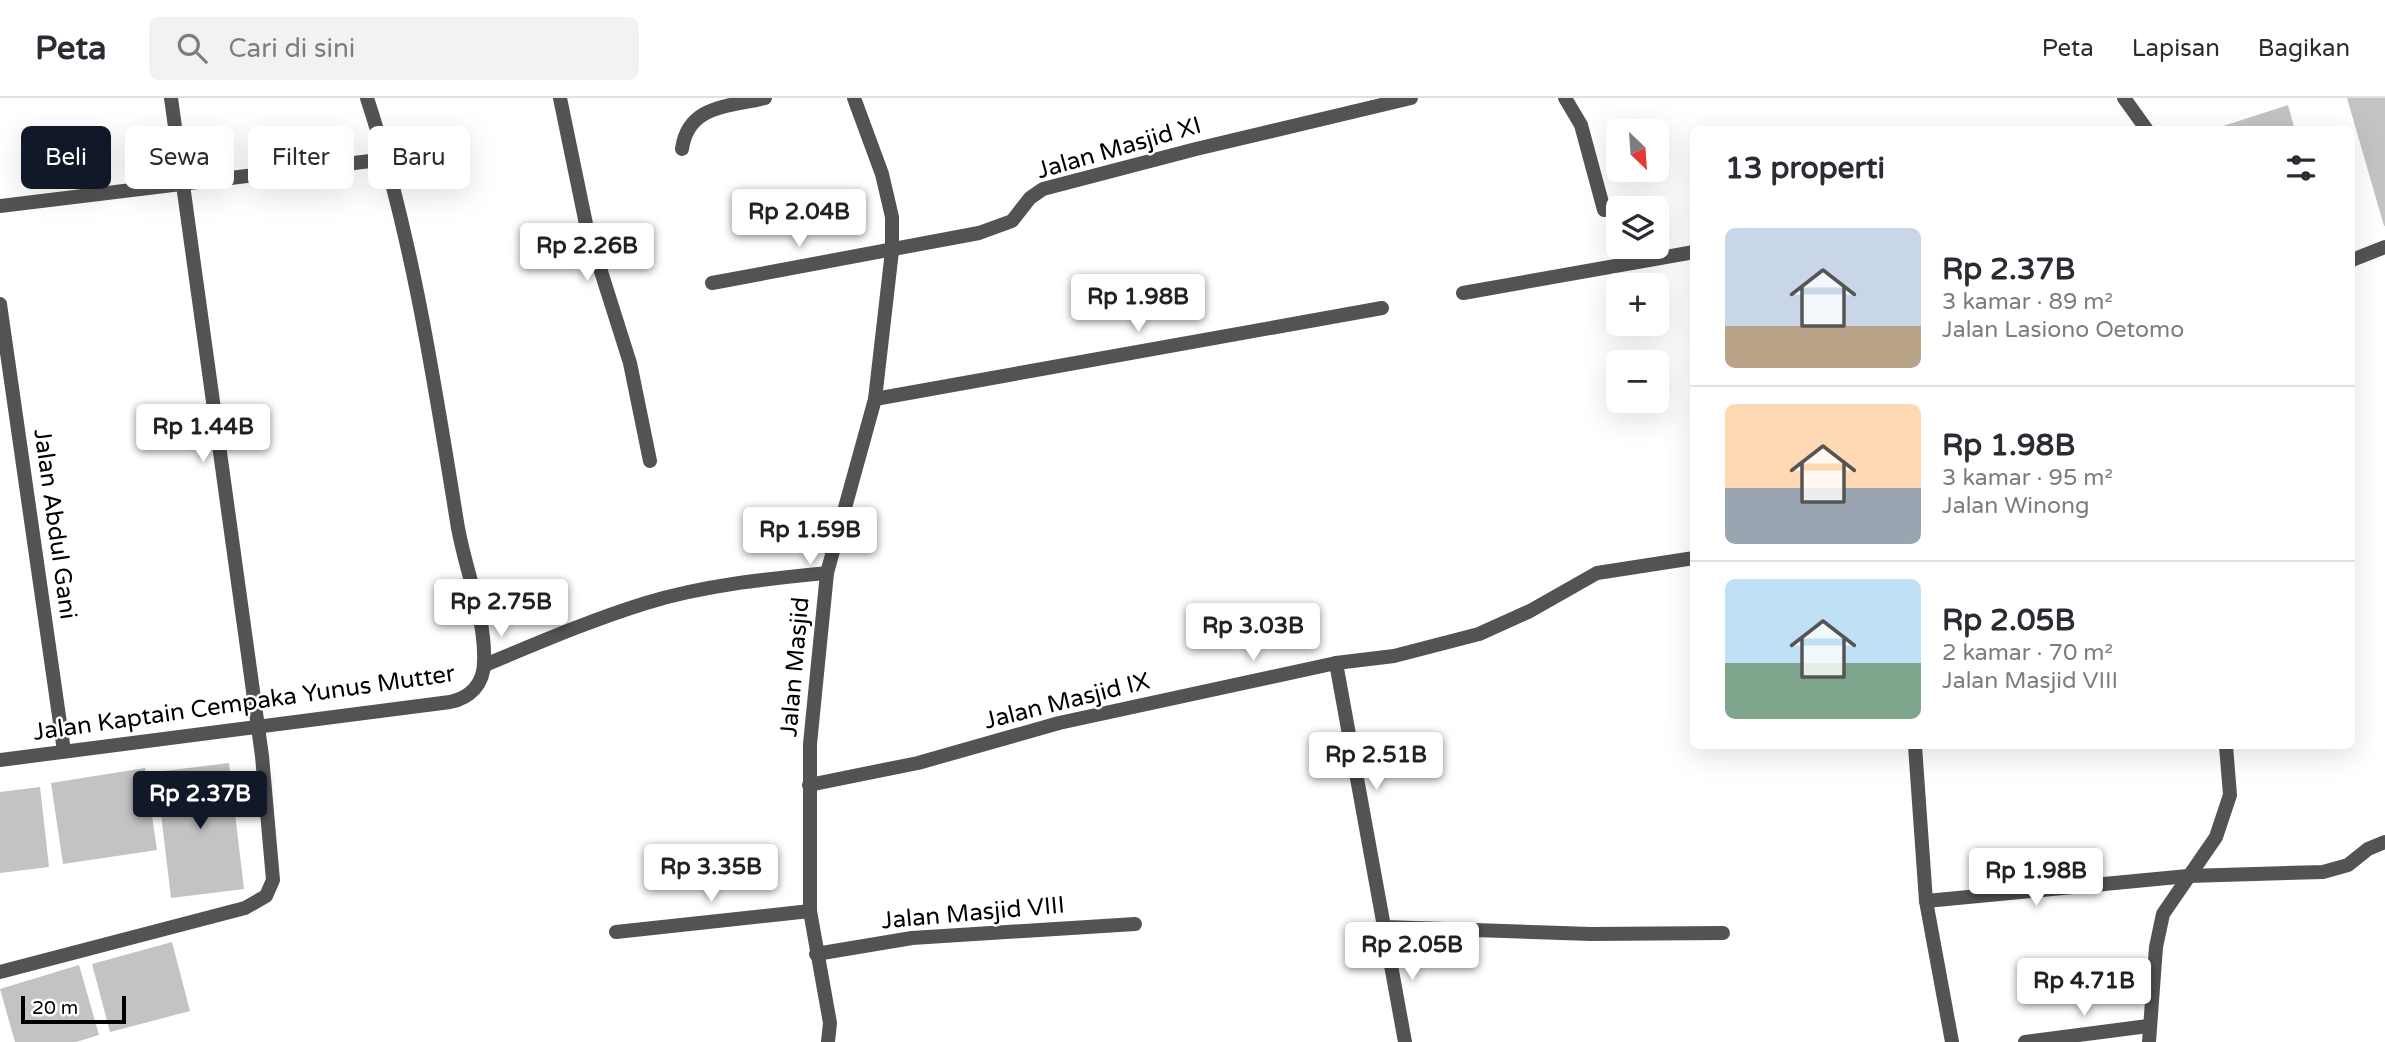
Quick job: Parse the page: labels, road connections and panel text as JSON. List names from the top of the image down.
{
  "streets": {
    "street": [
      "Jalan Masjid XI",
      "Jalan Abdul Gani",
      "Jalan Masjid",
      "Jalan Masjid IX",
      "Jalan Kaptain Cempaka Yunus Mutter",
      "Jalan Masjid VIII"
    ]
  },
  "crossings": [
    ["Jalan Masjid XI", "Jalan Masjid"],
    ["Jalan Abdul Gani", "Jalan Kaptain Cempaka Yunus Mutter"],
    ["Jalan Masjid", "Jalan Masjid IX"],
    ["Jalan Masjid", "Jalan Masjid VIII"]
  ],
  "scale_bar": "20 m",
  "north": "bottom right",
  "page": {
    "header": "Peta",
    "search": "Cari di sini",
    "nav": ["Peta", "Lapisan", "Bagikan"],
    "map_buttons": ["+", "−"],
    "chip": [
      "Beli",
      "Sewa",
      "Filter",
      "Baru"
    ],
    "heading": "13 properti",
    "price": [
      "Rp 2.04B",
      "Rp 2.26B",
      "Rp 1.98B",
      "Rp 1.44B",
      "Rp 1.59B",
      "Rp 2.75B",
      "Rp 3.03B",
      "Rp 2.51B",
      "Rp 2.37B",
      "Rp 3.35B",
      "Rp 1.98B",
      "Rp 2.05B",
      "Rp 4.71B"
    ],
    "list": [
      {
        "name": "Rp 2.37B",
        "note": "3 kamar · 89 m² · Jalan Lasiono Oetomo"
      },
      {
        "name": "Rp 1.98B",
        "note": "3 kamar · 95 m² · Jalan Winong"
      },
      {
        "name": "Rp 2.05B",
        "note": "2 kamar · 70 m² · Jalan Masjid VIII"
      }
    ],
    "scale": "20 m"
  }
}
